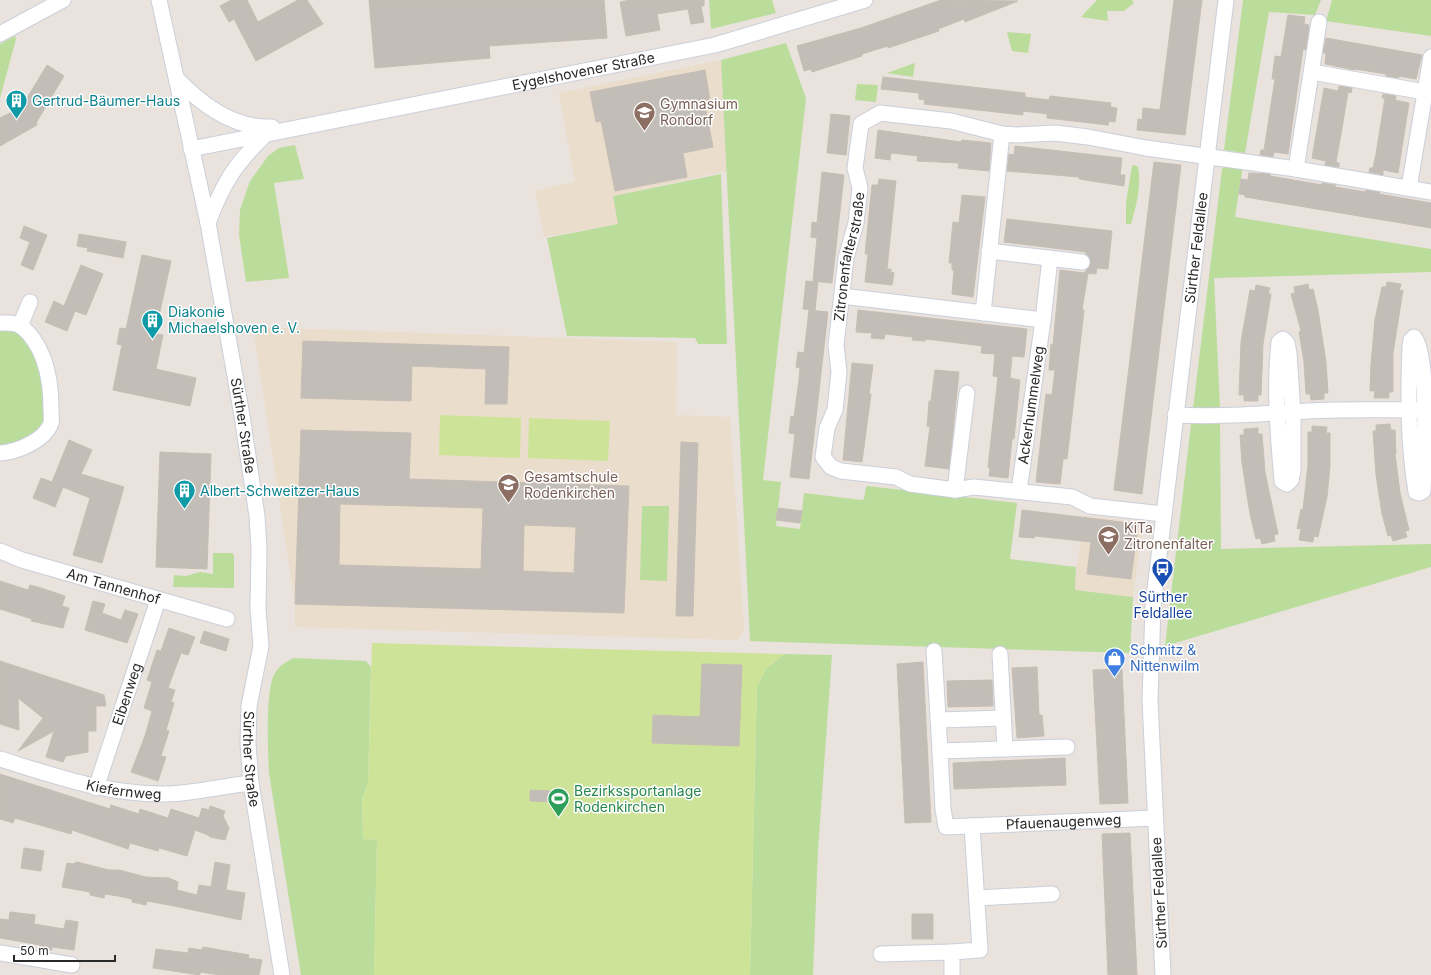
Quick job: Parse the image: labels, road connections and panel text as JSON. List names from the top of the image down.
{
  "streets": {
    "street": [
      "Eygelshovener Straße",
      "Sürther Feldallee",
      "Zitronenfalterstraße",
      "Ackerhummelweg",
      "Sürther Straße",
      "Am Tannenhof",
      "Eibenweg",
      "Kiefernweg",
      "Pfauenaugenweg"
    ]
  },
  "crossings": [
    ["Eygelshovener Straße", "Sürther Straße"],
    ["Sürther Feldallee", "Zitronenfalterstraße"],
    ["Sürther Feldallee", "Pfauenaugenweg"],
    ["Zitronenfalterstraße", "Ackerhummelweg"],
    ["Sürther Straße", "Kiefernweg"],
    ["Am Tannenhof", "Eibenweg"],
    ["Eibenweg", "Kiefernweg"]
  ],
  "places": {
    "building": ["Gertrud-Bäumer-Haus", "Diakonie Michaelshoven e. V.", "Albert-Schweitzer-Haus"],
    "school or university": ["Gymnasium Rondorf", "Gesamtschule Rodenkirchen", "KiTa Zitronenfalter"],
    "bus stop": ["Sürther Feldallee"],
    "shop": ["Schmitz & Nittenwilm"],
    "sports": ["Bezirkssportanlage Rodenkirchen"]
  },
  "scale_bar": "50 m"
}
